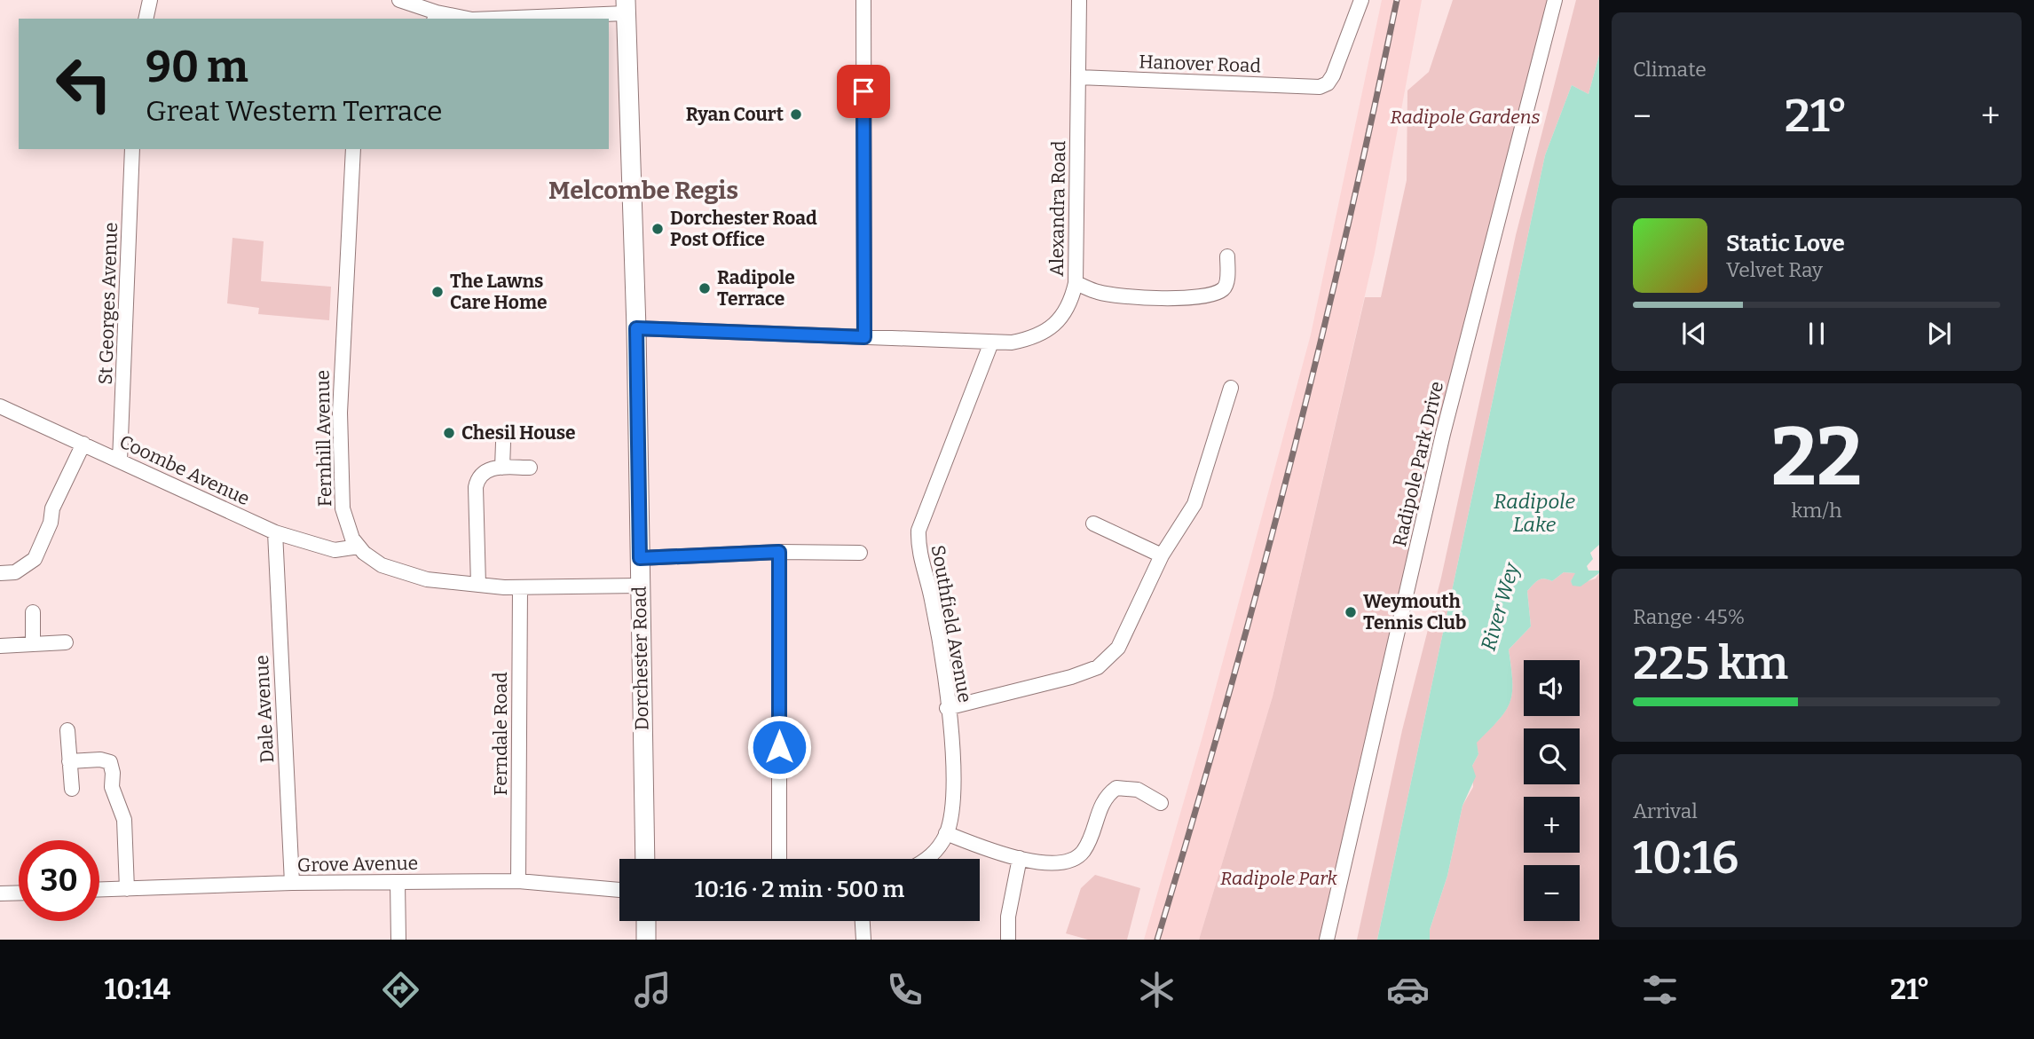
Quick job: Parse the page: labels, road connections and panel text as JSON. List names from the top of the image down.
{
  "streets": {
    "main road": ["Dorchester Road"],
    "street": [
      "Hanover Road",
      "Alexandra Road",
      "St Georges Avenue",
      "Fernhill Avenue",
      "Radipole Park Drive",
      "Coombe Avenue",
      "Southfield Avenue",
      "Dale Avenue",
      "Ferndale Road",
      "Grove Avenue"
    ]
  },
  "crossings": [
    ["Hanover Road", "Alexandra Road"],
    ["Alexandra Road", "Southfield Avenue"],
    ["Alexandra Road", "Dorchester Road"],
    ["St Georges Avenue", "Coombe Avenue"],
    ["Fernhill Avenue", "Coombe Avenue"],
    ["Fernhill Avenue", "Dorchester Road"],
    ["Fernhill Avenue", "Ferndale Road"],
    ["Coombe Avenue", "Dale Avenue"],
    ["Dale Avenue", "Grove Avenue"],
    ["Ferndale Road", "Grove Avenue"]
  ],
  "districts": ["Melcombe Regis"],
  "water": ["Radipole Lake", "River Wey"],
  "parks": ["Radipole Gardens", "Radipole Park"],
  "places": [
    "Ryan Court",
    "Dorchester Road Post Office",
    "Radipole Terrace",
    "The Lawns Care Home",
    "Chesil House",
    "Weymouth Tennis Club"
  ],
  "page": {
    "tile": [
      "Climate",
      ["22", "km/h"],
      ["Range · 45%", "225 km"],
      ["Arrival", "10:16"]
    ],
    "turn": ["90 m", "Great Western Terrace"],
    "heat": ["−", "21°", "+"],
    "song": ["Static Love", "Velvet Ray"],
    "map_buttons": ["+", "−"],
    "limit": "30",
    "trip": "10:16 · 2 min · 500 m",
    "tabs": ["10:14", "21°"]
  }
}
